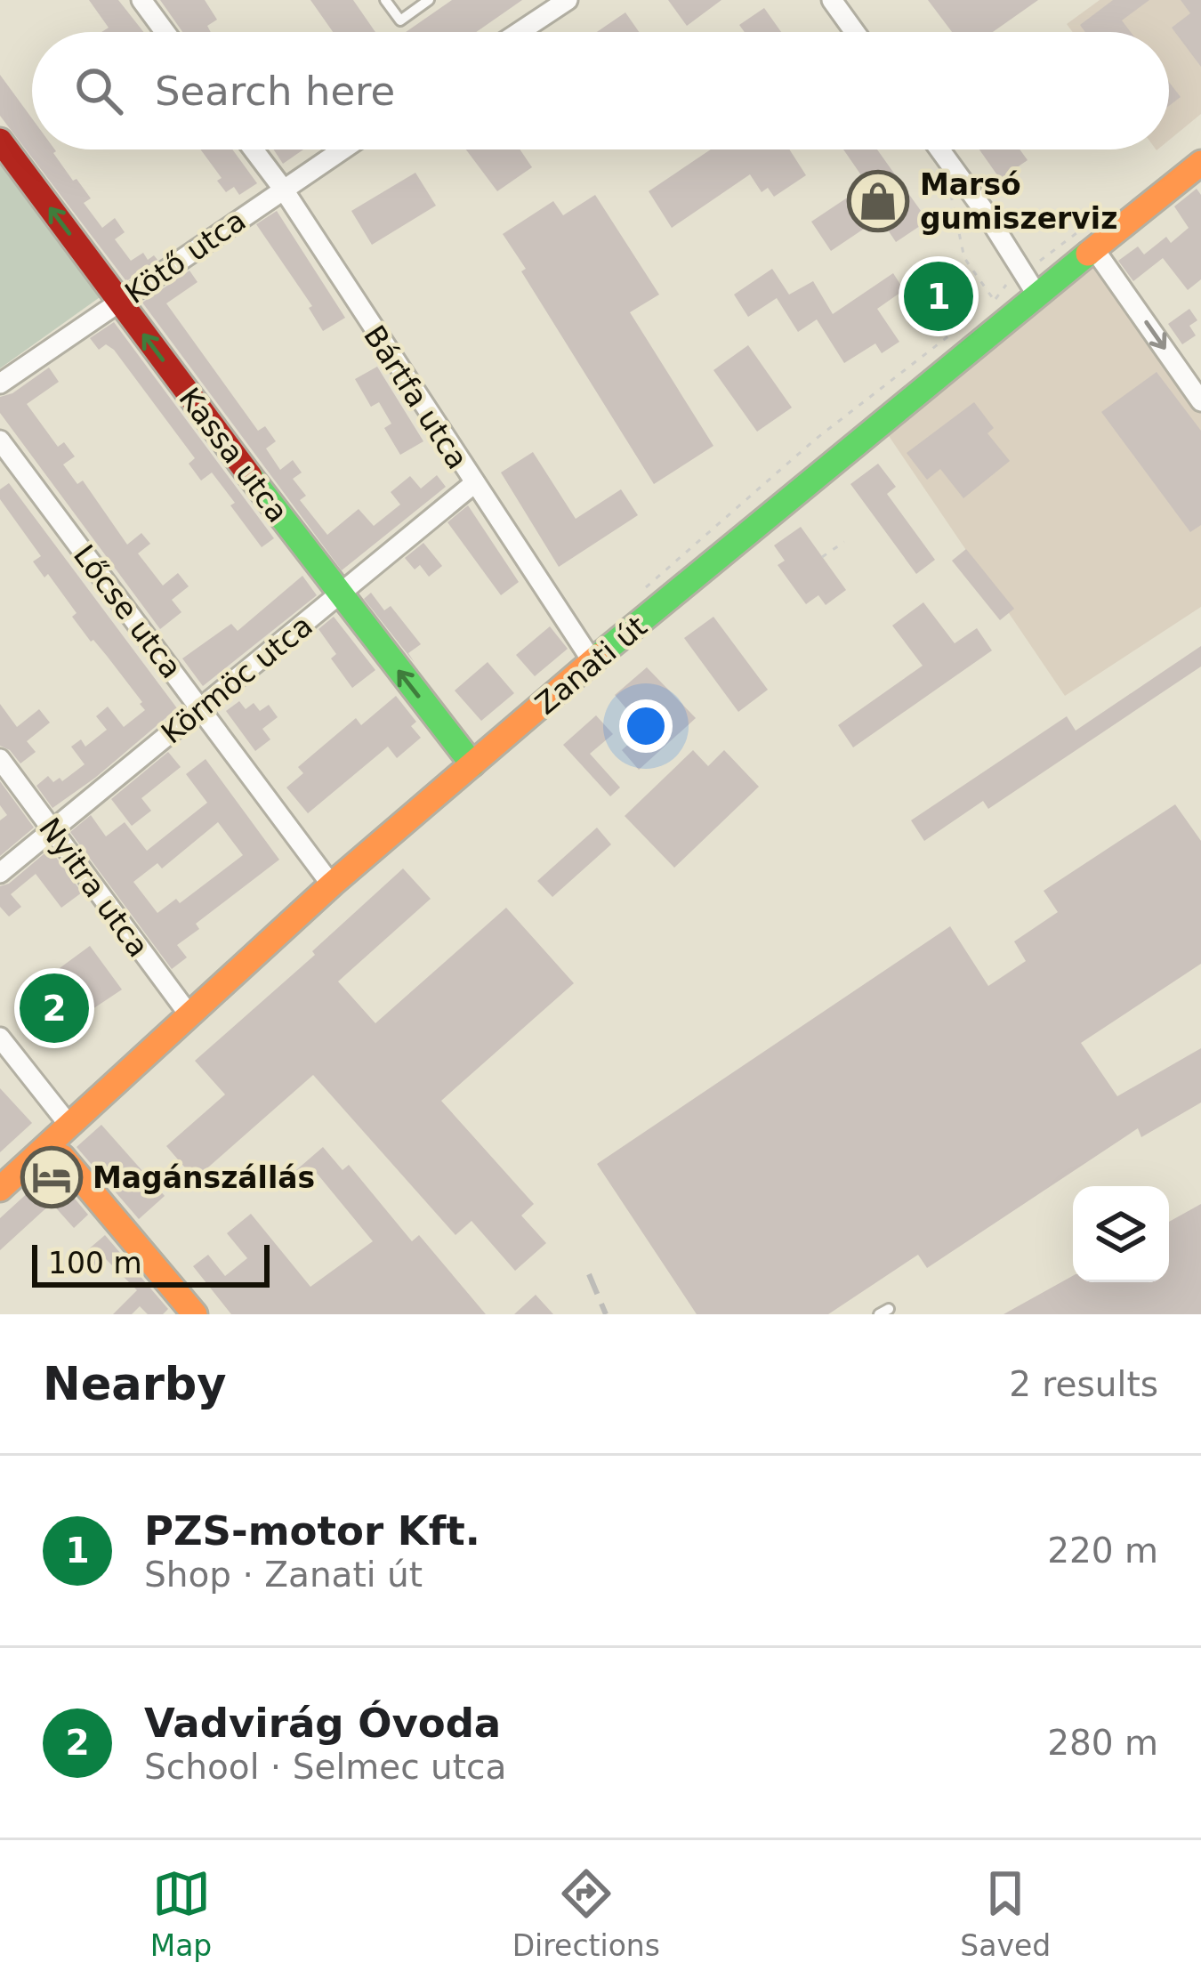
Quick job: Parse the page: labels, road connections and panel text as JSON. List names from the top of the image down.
{
  "streets": {
    "street": [
      "Kötő utca",
      "Bártfa utca",
      "Kassa utca",
      "Lőcse utca",
      "Zanati út",
      "Körmöc utca",
      "Nyitra utca"
    ]
  },
  "crossings": [
    ["Kötő utca", "Bártfa utca"],
    ["Kötő utca", "Kassa utca"],
    ["Bártfa utca", "Zanati út"],
    ["Bártfa utca", "Körmöc utca"],
    ["Kassa utca", "Zanati út"],
    ["Kassa utca", "Körmöc utca"],
    ["Lőcse utca", "Zanati út"],
    ["Lőcse utca", "Körmöc utca"],
    ["Zanati út", "Nyitra utca"],
    ["Körmöc utca", "Nyitra utca"]
  ],
  "one_way": ["Kassa utca"],
  "places": {
    "shop": ["Marsó gumiszerviz"],
    "hotel": ["Magánszállás"]
  },
  "scale_bar": "100 m",
  "page": {
    "search": "Search here",
    "pins": ["1", "2"],
    "scale": "100 m",
    "heading": ["Nearby", "2 results"],
    "list": [
      {
        "mark": "1",
        "name": "PZS-motor Kft.",
        "note": "Shop · Zanati út",
        "value": "220 m"
      },
      {
        "mark": "2",
        "name": "Vadvirág Óvoda",
        "note": "School · Selmec utca",
        "value": "280 m"
      }
    ],
    "nav": ["Map", "Directions", "Saved"]
  }
}
